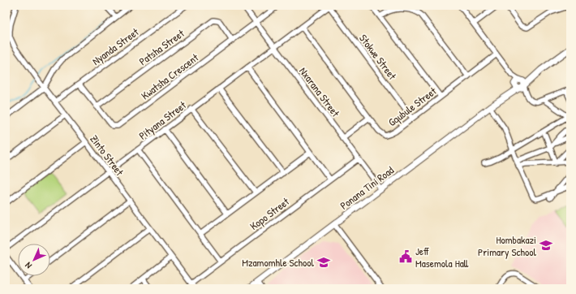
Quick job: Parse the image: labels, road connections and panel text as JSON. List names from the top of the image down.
{
  "streets": {
    "street": [
      "Nyanda Street",
      "Patsha Street",
      "Stokwe Street",
      "Kwatsha Crescent",
      "Nxarana Street",
      "Gqubule Street",
      "Pityana Street",
      "Zinto Street",
      "Ponana Tini Road",
      "Kopo Street"
    ]
  },
  "crossings": [
    ["Nyanda Street", "Kwatsha Crescent"],
    ["Nyanda Street", "Zinto Street"],
    ["Patsha Street", "Kwatsha Crescent"],
    ["Stokwe Street", "Gqubule Street"],
    ["Stokwe Street", "Pityana Street"],
    ["Kwatsha Crescent", "Nxarana Street"],
    ["Nxarana Street", "Pityana Street"],
    ["Nxarana Street", "Ponana Tini Road"],
    ["Nxarana Street", "Kopo Street"],
    ["Gqubule Street", "Pityana Street"],
    ["Pityana Street", "Zinto Street"],
    ["Zinto Street", "Kopo Street"]
  ],
  "places": {
    "school or university": ["Hombakazi Primary School", "Mzamomhle School"],
    "public building": ["Jeff Masemola Hall"]
  },
  "north": "bottom left"
}
